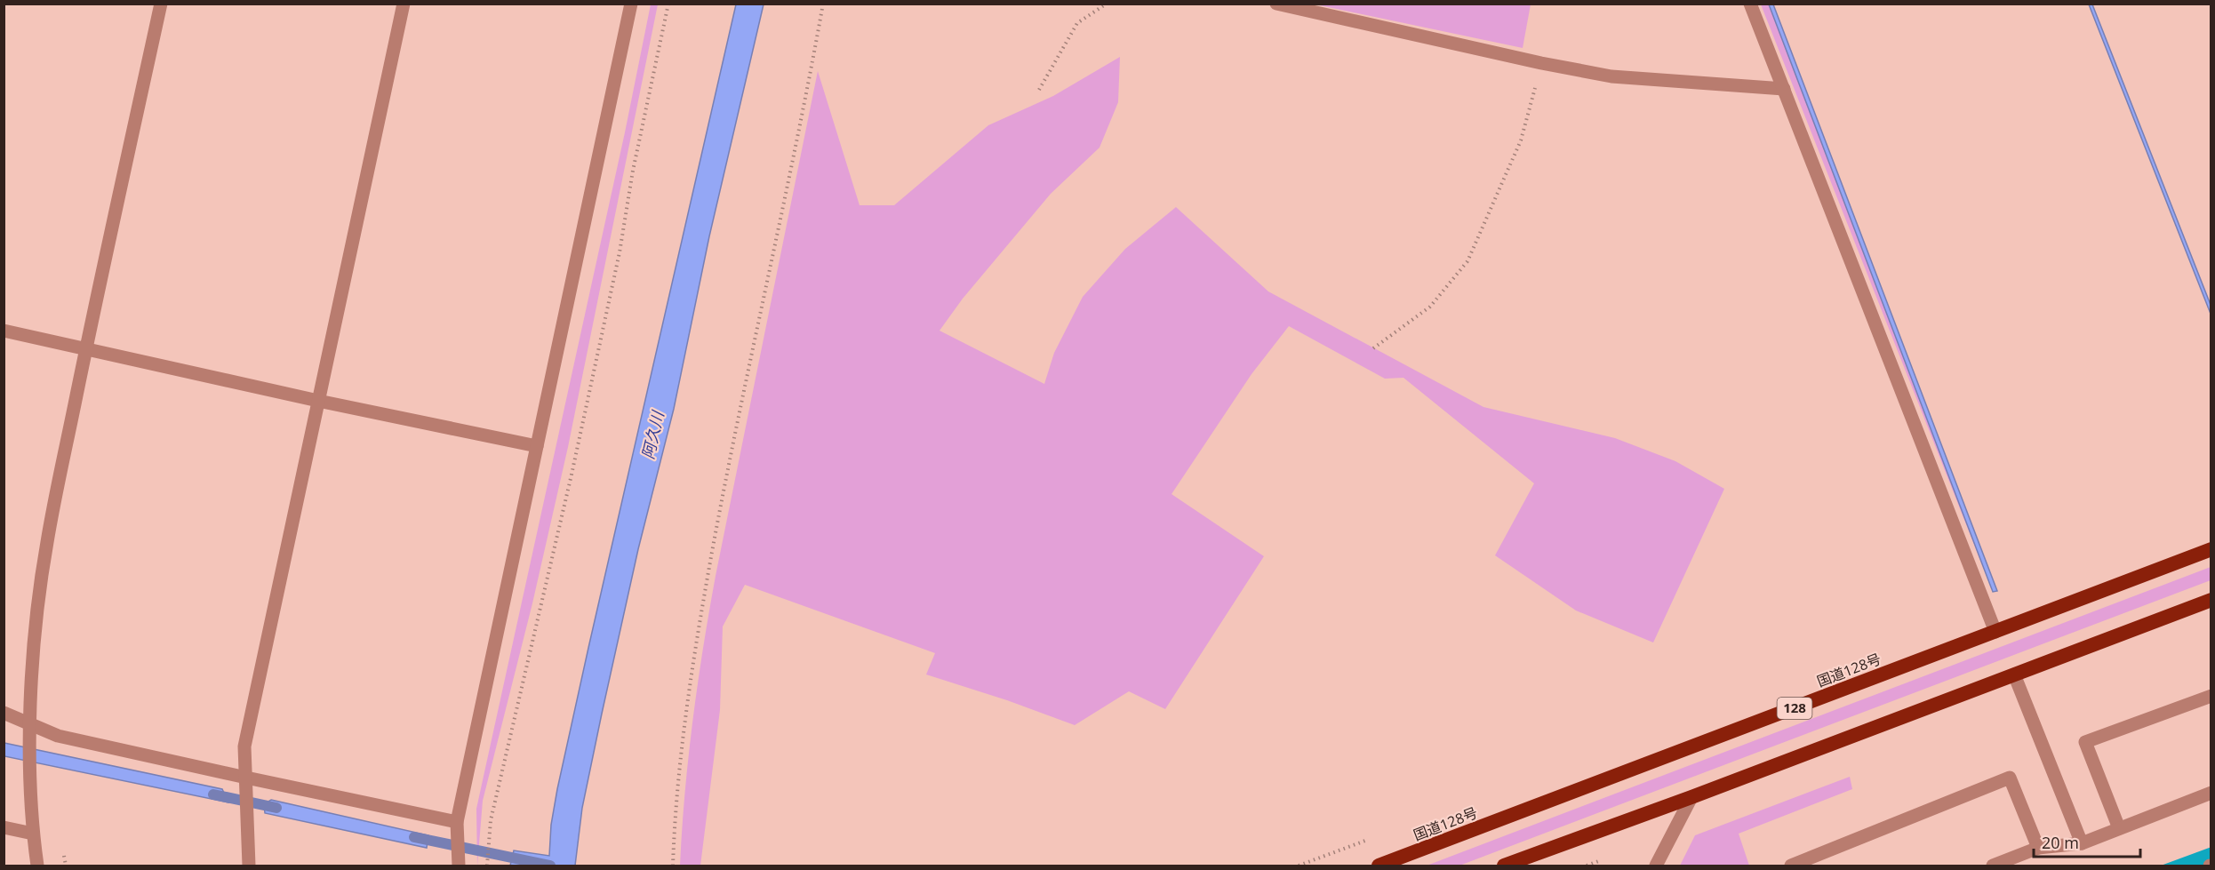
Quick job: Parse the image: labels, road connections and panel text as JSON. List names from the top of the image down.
{
  "streets": {
    "highway": ["国道128号", "128"]
  },
  "water": ["阿久川"],
  "scale_bar": "20 m"
}
